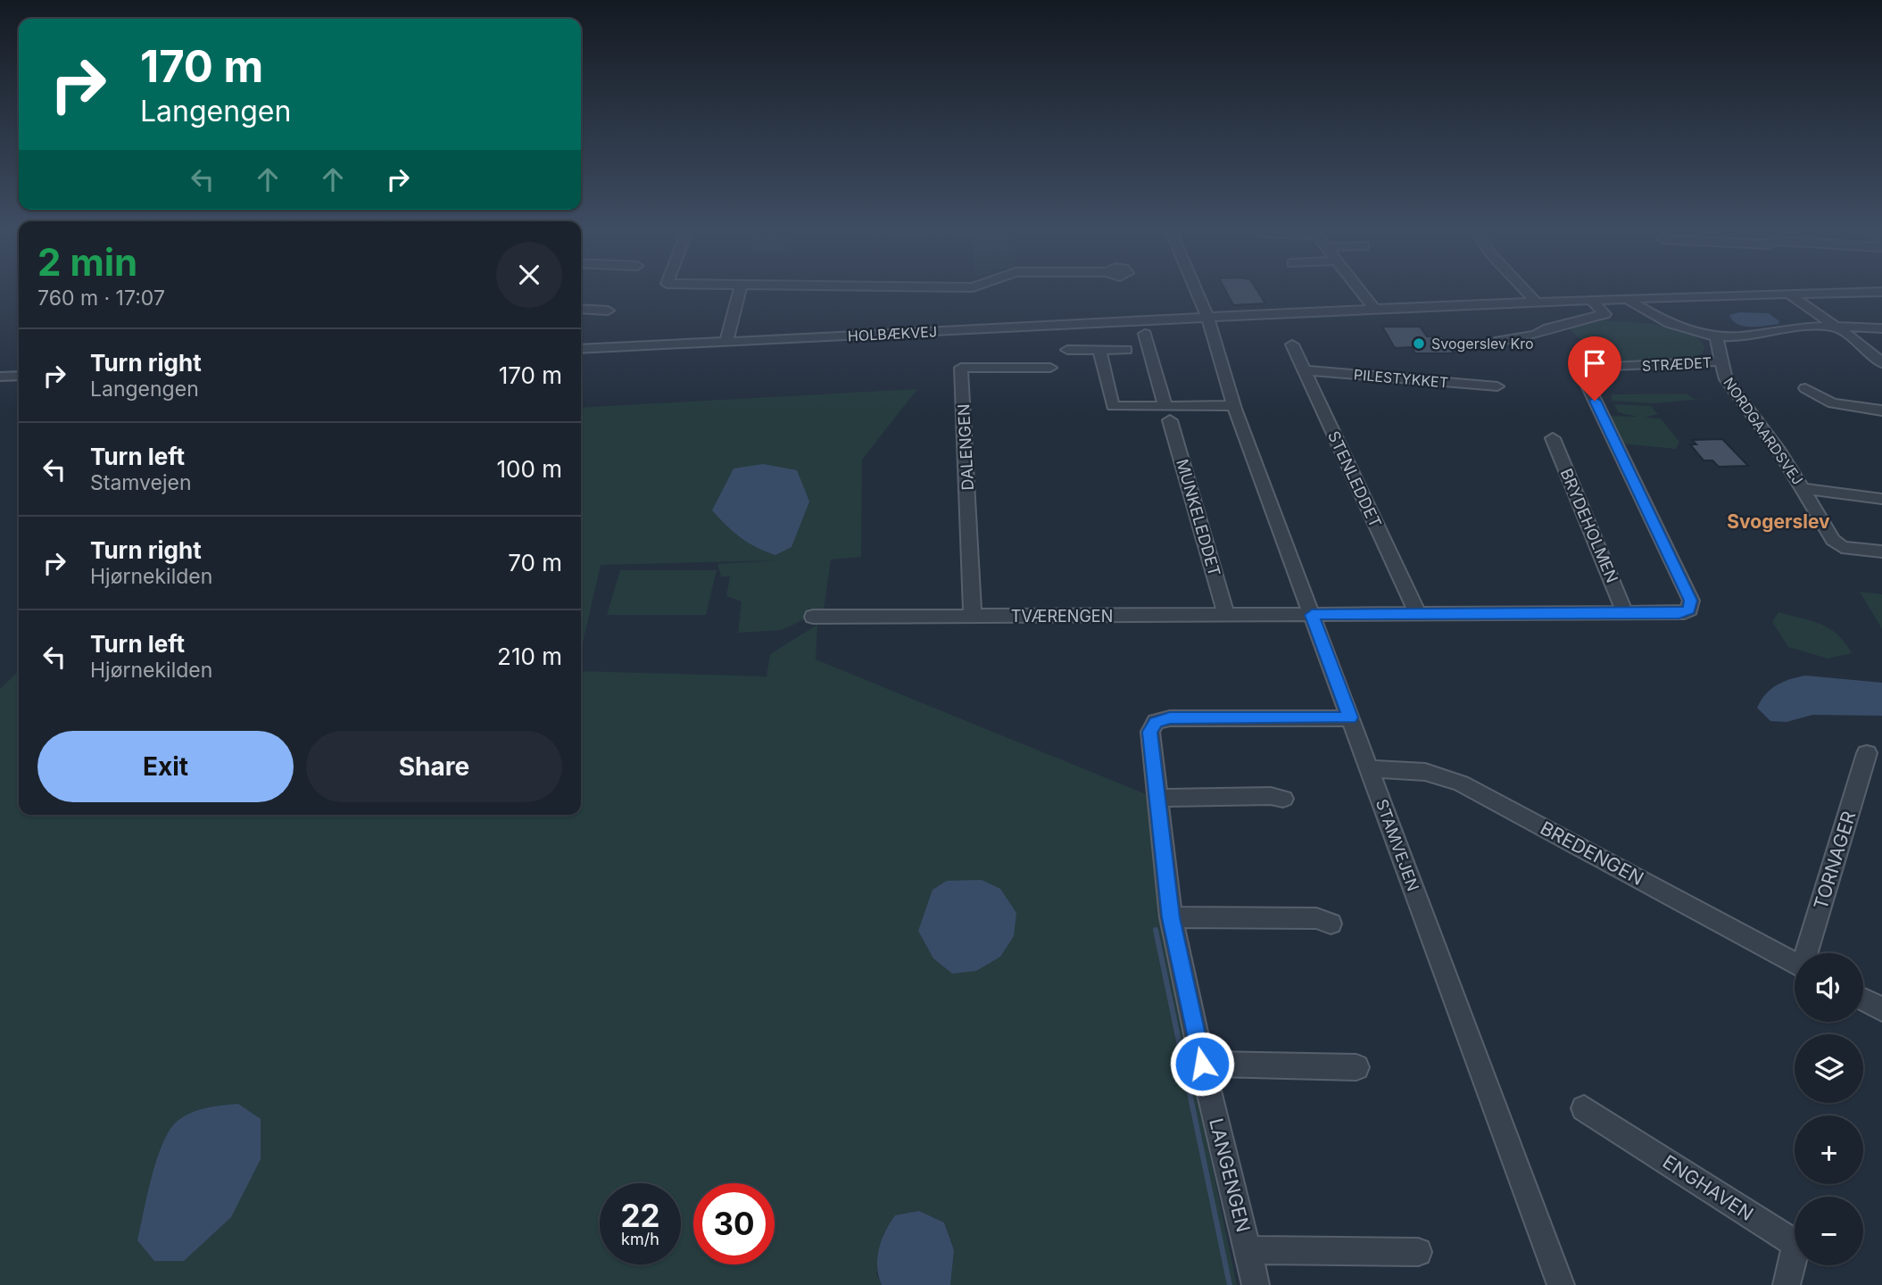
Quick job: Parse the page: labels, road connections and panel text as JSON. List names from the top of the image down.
{
  "streets": {
    "street": [
      "HOLBÆKVEJ",
      "STRÆDET",
      "PILESTYKKET",
      "NORDGAARDSVEJ",
      "DALENGEN",
      "STENLEDDET",
      "MUNKELEDDET",
      "BRYDEHOLMEN",
      "TVÆRENGEN",
      "STAMVEJEN",
      "BREDENGEN",
      "TORNAGER",
      "LANGENGEN",
      "ENGHAVEN"
    ]
  },
  "crossings": [
    ["HOLBÆKVEJ", "STAMVEJEN"],
    ["STRÆDET", "NORDGAARDSVEJ"],
    ["STRÆDET", "TVÆRENGEN"],
    ["PILESTYKKET", "STENLEDDET"],
    ["DALENGEN", "TVÆRENGEN"],
    ["STENLEDDET", "TVÆRENGEN"],
    ["MUNKELEDDET", "TVÆRENGEN"],
    ["BRYDEHOLMEN", "TVÆRENGEN"],
    ["TVÆRENGEN", "STAMVEJEN"],
    ["STAMVEJEN", "BREDENGEN"],
    ["STAMVEJEN", "LANGENGEN"]
  ],
  "districts": ["Svogerslev"],
  "places": ["Svogerslev Kro"],
  "page": {
    "turn": ["170 m", "Langengen"],
    "heading": ["2 min", "760 m · 17:07"],
    "list": [
      {
        "name": "Turn right",
        "note": "Langengen",
        "value": "170 m"
      },
      {
        "name": "Turn left",
        "note": "Stamvejen",
        "value": "100 m"
      },
      {
        "name": "Turn right",
        "note": "Hjørnekilden",
        "value": "70 m"
      },
      {
        "name": "Turn left",
        "note": "Hjørnekilden",
        "value": "210 m"
      }
    ],
    "buttons": ["Exit", "Share"],
    "map_buttons": ["+", "−"],
    "speed": "22 km/h",
    "limit": "30"
  }
}
